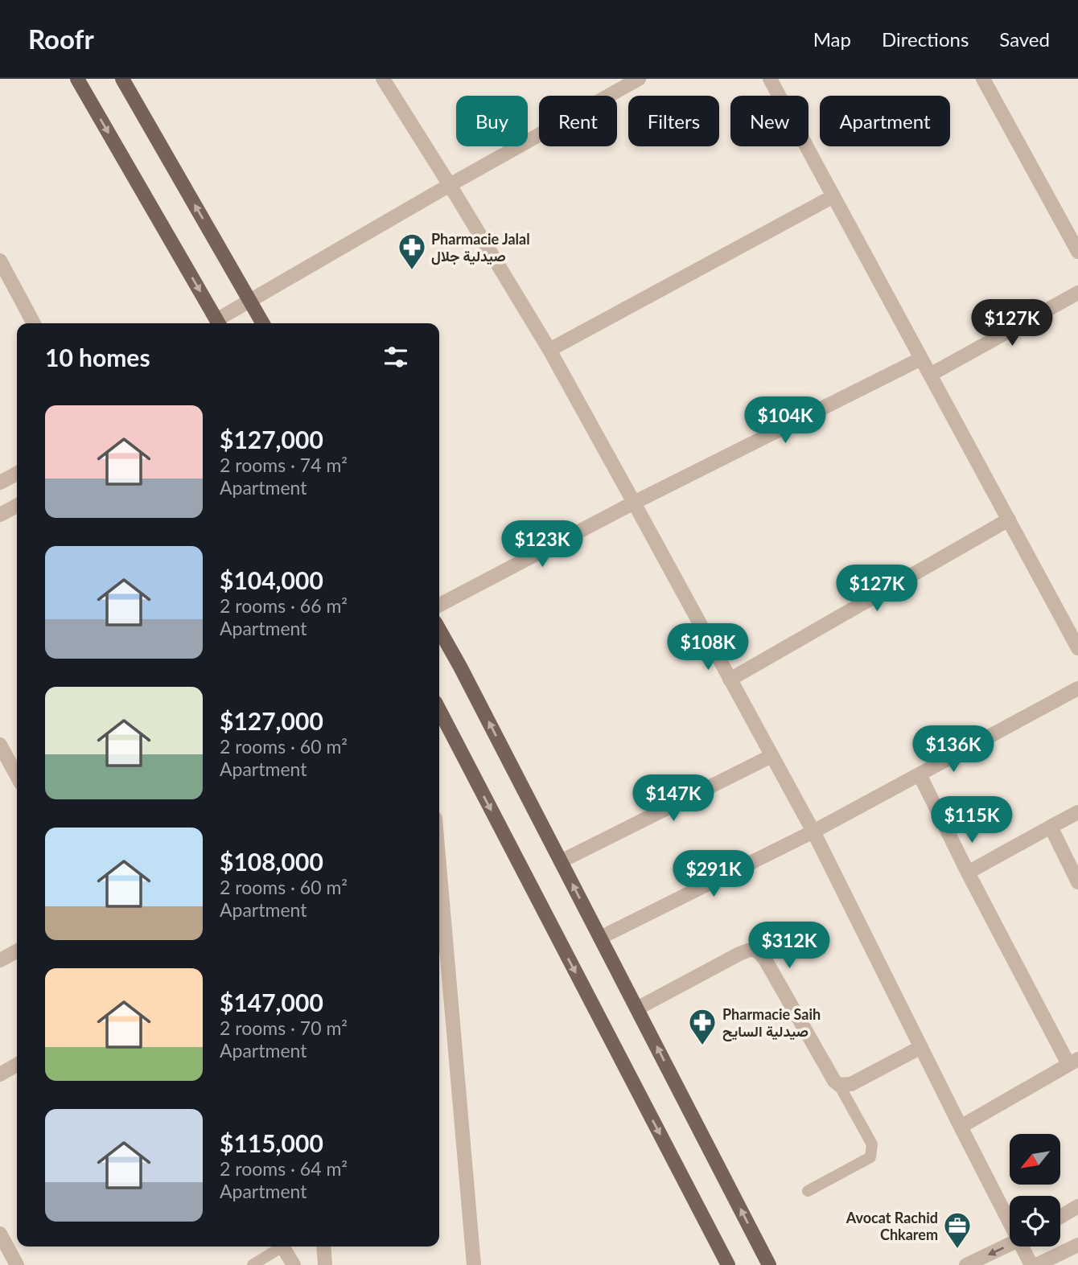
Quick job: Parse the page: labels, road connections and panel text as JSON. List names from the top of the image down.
{
  "places": {
    "pharmacy": ["Pharmacie Jalal صيدلية جلال", "Pharmacie Saih صيدلية السايح"],
    "office": ["Avocat Rachid Chkarem"]
  },
  "north": "bottom left",
  "page": {
    "header": "Roofr",
    "nav": ["Map", "Directions", "Saved"],
    "chip": [
      "Buy",
      "Rent",
      "Filters",
      "New",
      "Apartment"
    ],
    "price": [
      "$127K",
      "$104K",
      "$123K",
      "$127K",
      "$108K",
      "$136K",
      "$147K",
      "$115K",
      "$291K",
      "$312K"
    ],
    "heading": "10 homes",
    "list": [
      {
        "name": "$127,000",
        "note": "2 rooms · 74 m² · Apartment"
      },
      {
        "name": "$104,000",
        "note": "2 rooms · 66 m² · Apartment"
      },
      {
        "name": "$127,000",
        "note": "2 rooms · 60 m² · Apartment"
      },
      {
        "name": "$108,000",
        "note": "2 rooms · 60 m² · Apartment"
      },
      {
        "name": "$147,000",
        "note": "2 rooms · 70 m² · Apartment"
      },
      {
        "name": "$115,000",
        "note": "2 rooms · 64 m² · Apartment"
      }
    ]
  }
}
